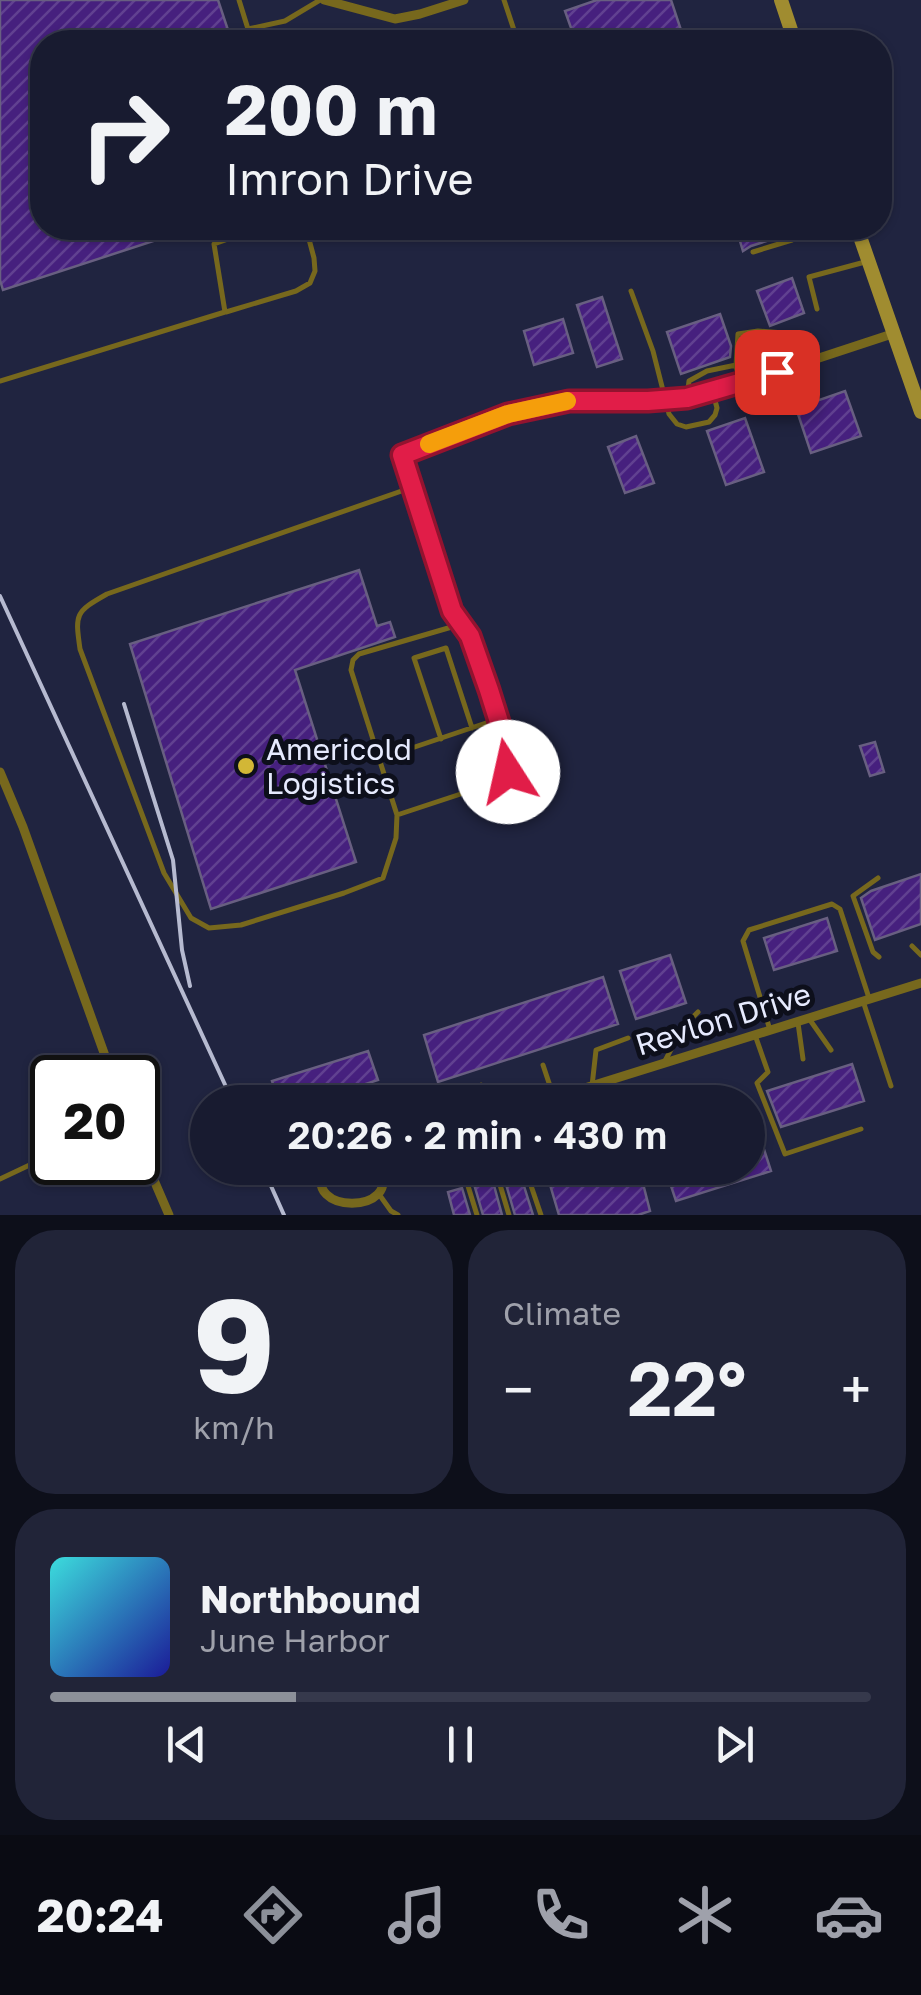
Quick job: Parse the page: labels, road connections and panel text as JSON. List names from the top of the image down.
{
  "streets": {
    "street": ["Revlon Drive"]
  },
  "places": ["Americold Logistics"],
  "page": {
    "turn": ["200 m", "Imron Drive"],
    "limit": "20",
    "trip": "20:26 · 2 min · 430 m",
    "tile": [
      ["9", "km/h"],
      "Climate"
    ],
    "heat": ["−", "22°", "+"],
    "song": ["Northbound", "June Harbor"],
    "tabs": "20:24"
  }
}
